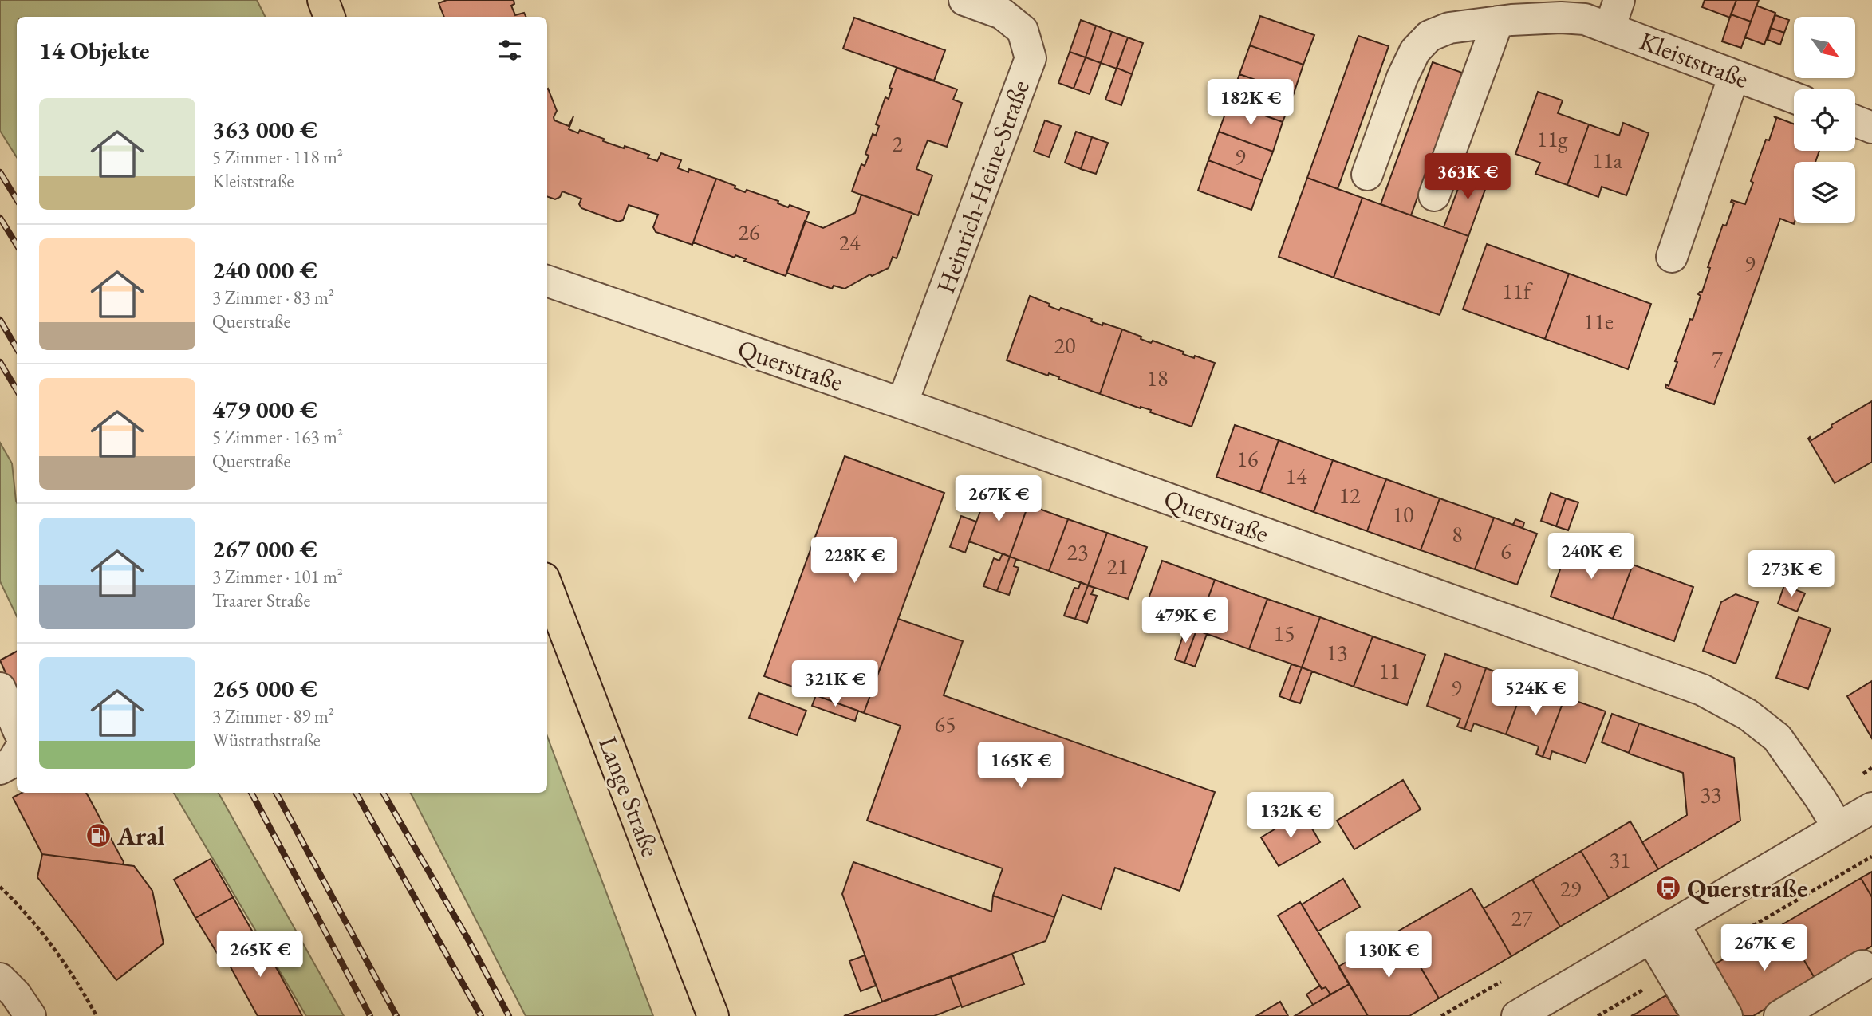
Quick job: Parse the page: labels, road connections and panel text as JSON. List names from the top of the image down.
{
  "streets": {
    "main road": ["Lange Straße"],
    "street": ["Kleiststraße", "Heinrich-Heine-Straße", "Querstraße"]
  },
  "crossings": [
    ["Heinrich-Heine-Straße", "Querstraße"]
  ],
  "places": {
    "fuel station": ["Aral"],
    "bus stop": ["Querstraße"]
  },
  "house_numbers": [
    "11g",
    "2",
    "9",
    "11a",
    "26",
    "24",
    "9",
    "11f",
    "11e",
    "20",
    "7",
    "18",
    "16",
    "14",
    "12",
    "10",
    "8",
    "6",
    "23",
    "21",
    "15",
    "13",
    "11",
    "9",
    "65",
    "33",
    "31",
    "29",
    "27"
  ],
  "north": "bottom right",
  "page": {
    "heading": "14 Objekte",
    "price": [
      "182K €",
      "363K €",
      "267K €",
      "240K €",
      "228K €",
      "273K €",
      "479K €",
      "321K €",
      "524K €",
      "165K €",
      "132K €",
      "267K €",
      "265K €",
      "130K €"
    ],
    "list": [
      {
        "name": "363 000 €",
        "note": "5 Zimmer · 118 m² · Kleiststraße"
      },
      {
        "name": "240 000 €",
        "note": "3 Zimmer · 83 m² · Querstraße"
      },
      {
        "name": "479 000 €",
        "note": "5 Zimmer · 163 m² · Querstraße"
      },
      {
        "name": "267 000 €",
        "note": "3 Zimmer · 101 m² · Traarer Straße"
      },
      {
        "name": "265 000 €",
        "note": "3 Zimmer · 89 m² · Wüstrathstraße"
      }
    ]
  }
}
